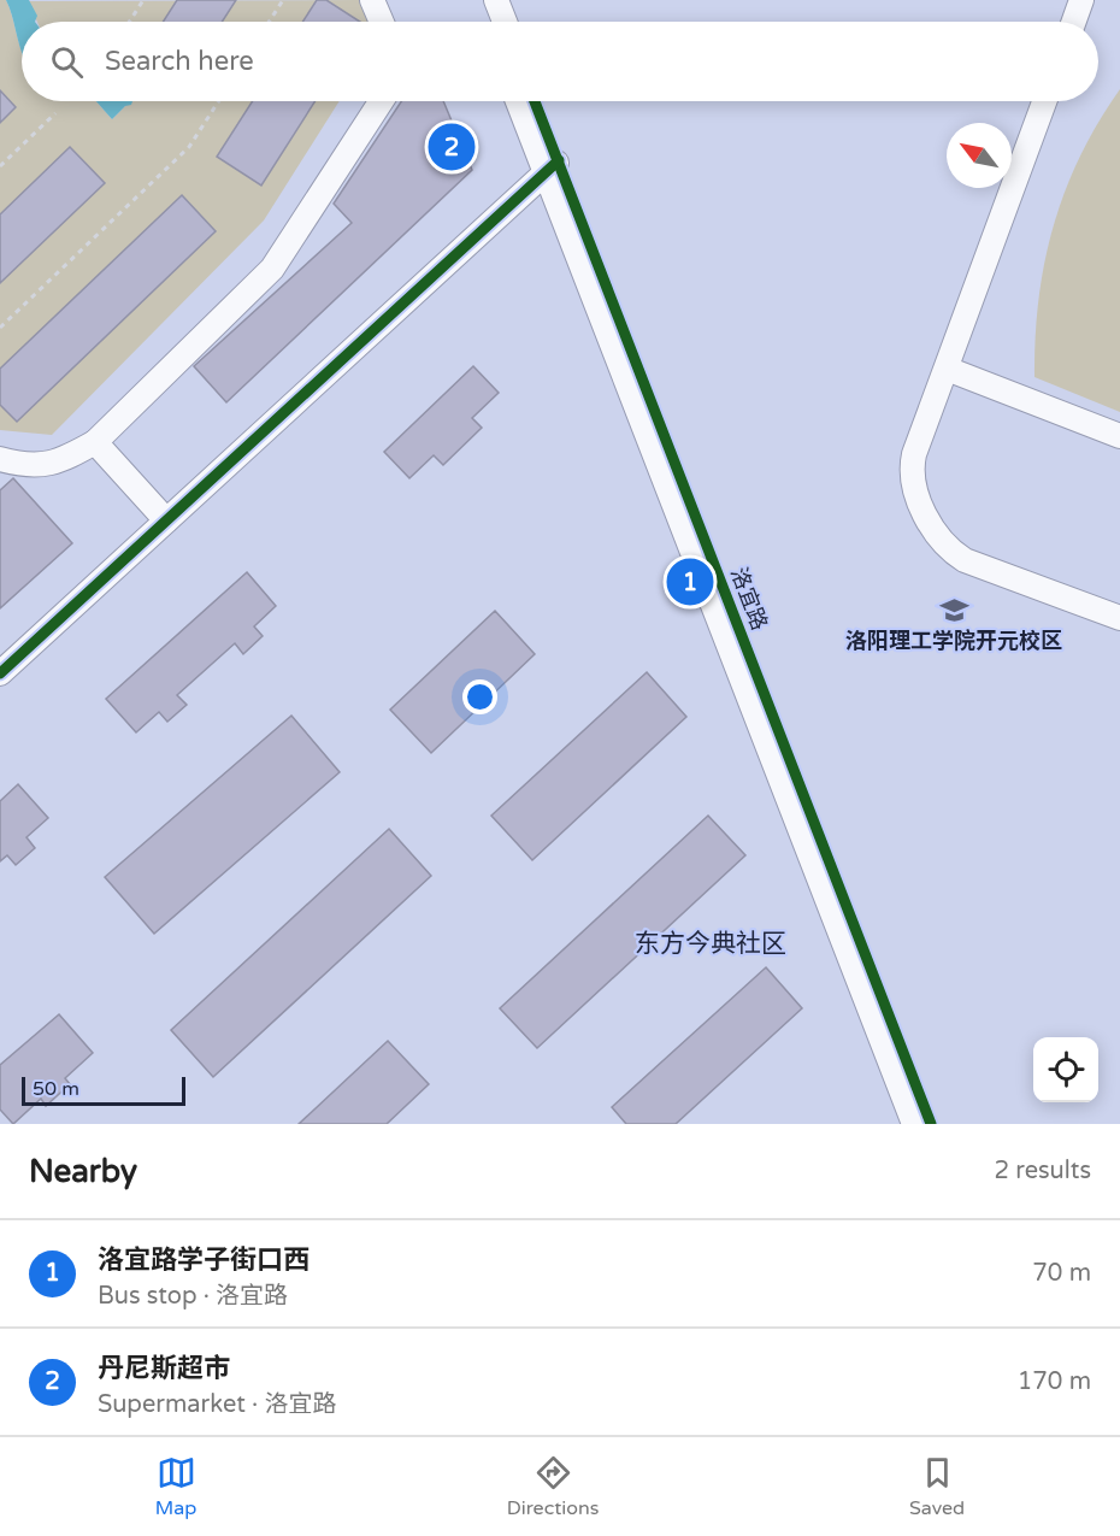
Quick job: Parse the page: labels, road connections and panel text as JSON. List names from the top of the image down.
{
  "streets": {
    "street": ["洛宜路"]
  },
  "districts": ["东方今典社区"],
  "places": {
    "school or university": ["洛阳理工学院开元校区"]
  },
  "scale_bar": "50 m",
  "north": "top left",
  "page": {
    "search": "Search here",
    "pins": ["2", "1"],
    "scale": "50 m",
    "heading": ["Nearby", "2 results"],
    "list": [
      {
        "mark": "1",
        "name": "洛宜路学子街口西",
        "note": "Bus stop · 洛宜路",
        "value": "70 m"
      },
      {
        "mark": "2",
        "name": "丹尼斯超市",
        "note": "Supermarket · 洛宜路",
        "value": "170 m"
      }
    ],
    "nav": ["Map", "Directions", "Saved"]
  }
}
